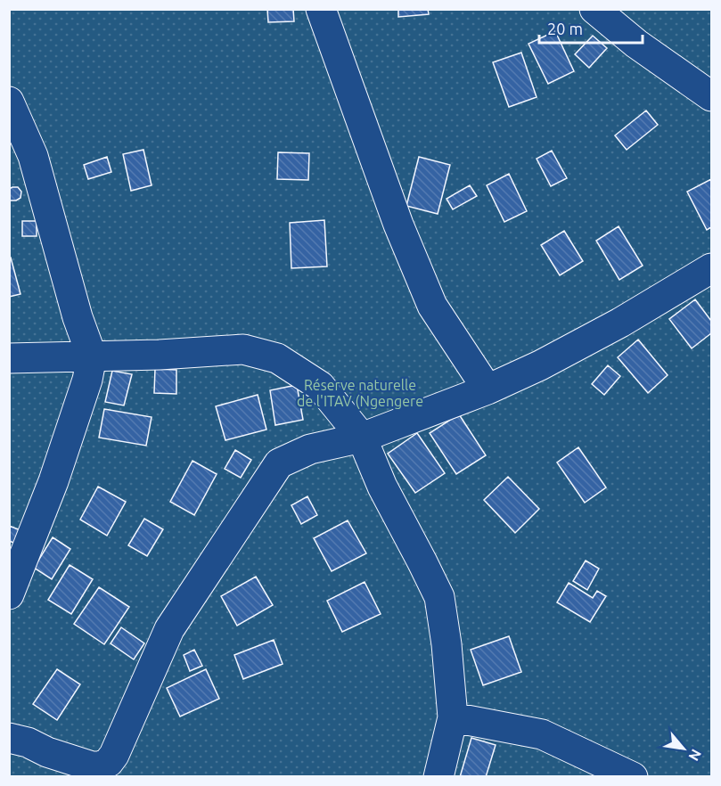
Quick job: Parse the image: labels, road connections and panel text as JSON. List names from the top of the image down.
{
  "parks": ["Réserve naturelle de l'ITAV (Ngengere"],
  "scale_bar": "20 m",
  "north": "bottom right"
}
